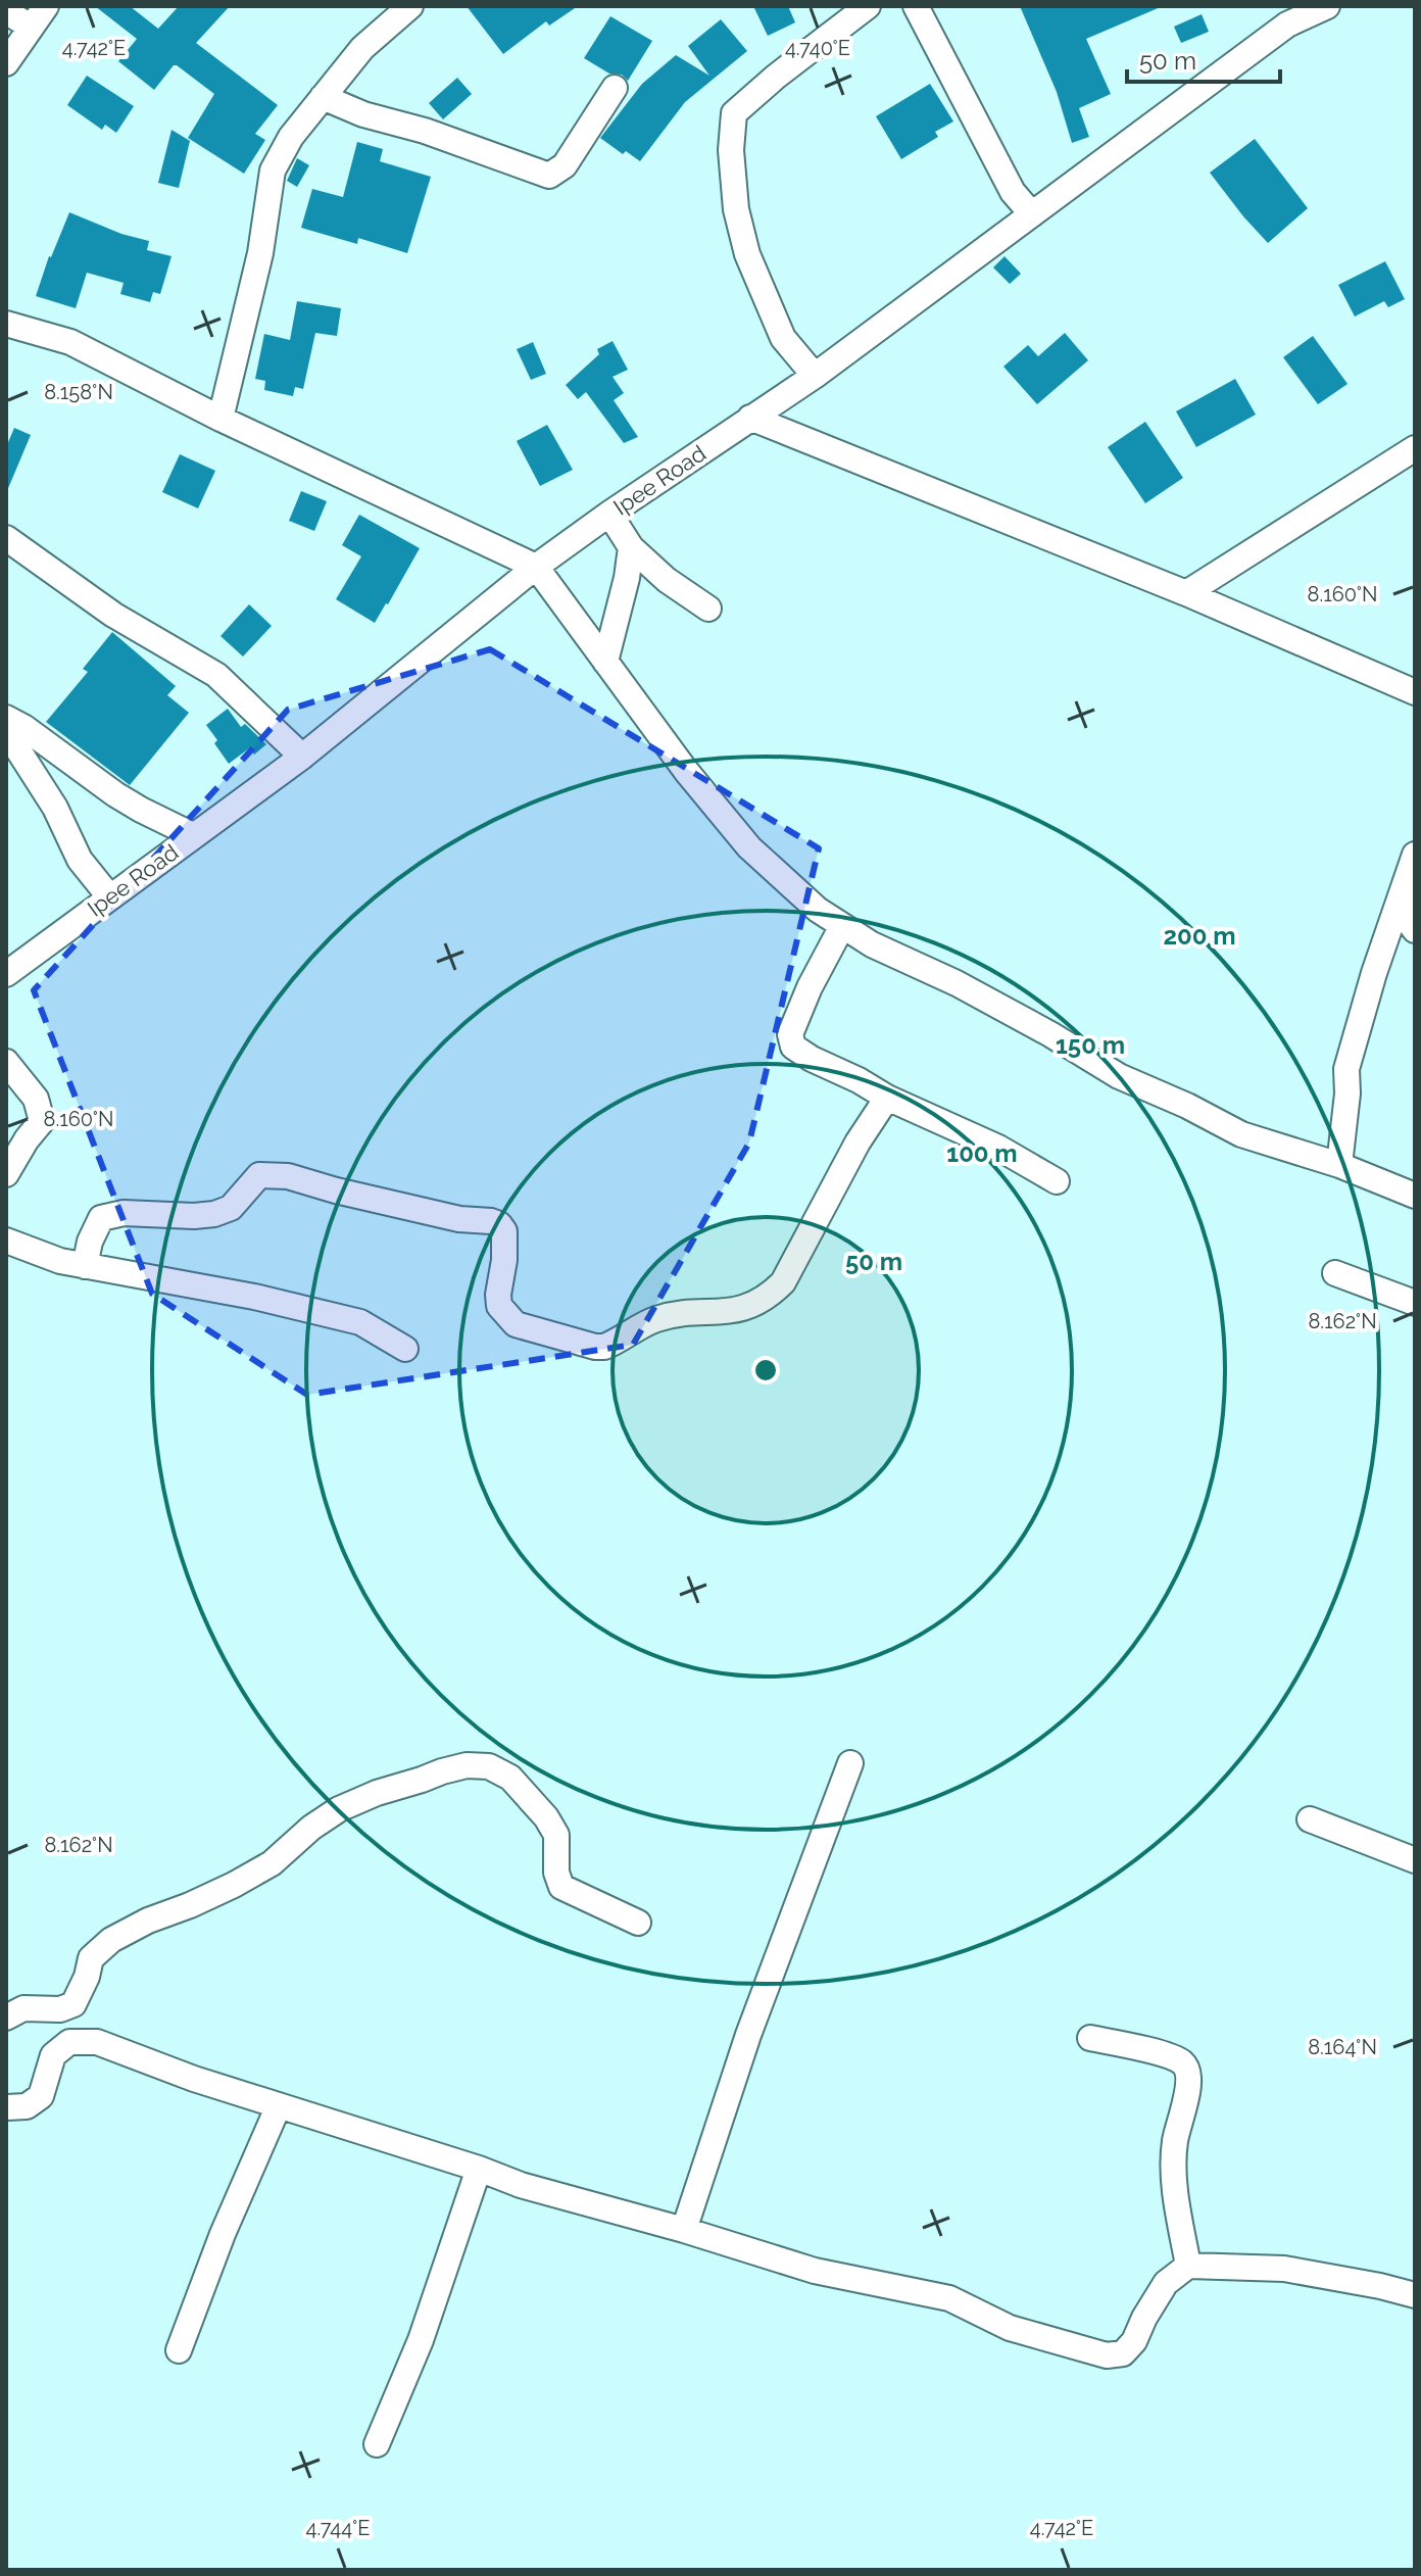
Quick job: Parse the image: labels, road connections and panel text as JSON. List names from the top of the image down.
{
  "streets": {
    "street": ["Ipee Road"]
  },
  "scale_bar": "50 m",
  "coordinates": [
    "4.740°E",
    "4.742°E",
    "8.158°N",
    "8.160°N",
    "8.162°N",
    "8.164°N",
    "4.744°E"
  ],
  "rings": [
    "200 m",
    "150 m",
    "100 m",
    "50 m"
  ]
}
